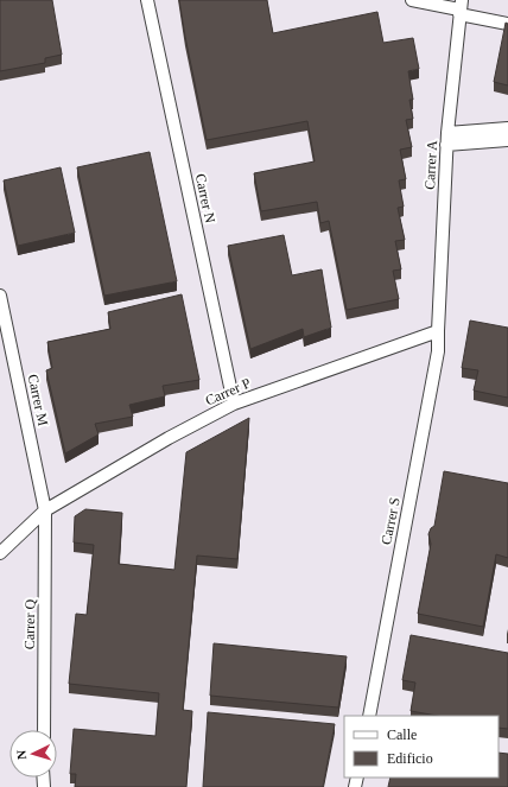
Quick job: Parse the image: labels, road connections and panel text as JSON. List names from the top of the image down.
{
  "streets": {
    "street": [
      "Carrer A",
      "Carrer N",
      "Carrer P",
      "Carrer M",
      "Carrer S",
      "Carrer Q"
    ]
  },
  "crossings": [
    ["Carrer A", "Carrer P"],
    ["Carrer A", "Carrer S"],
    ["Carrer N", "Carrer P"],
    ["Carrer P", "Carrer M"],
    ["Carrer P", "Carrer S"],
    ["Carrer P", "Carrer Q"],
    ["Carrer M", "Carrer Q"]
  ],
  "legend": ["Calle", "Edificio"],
  "north": "left"
}
